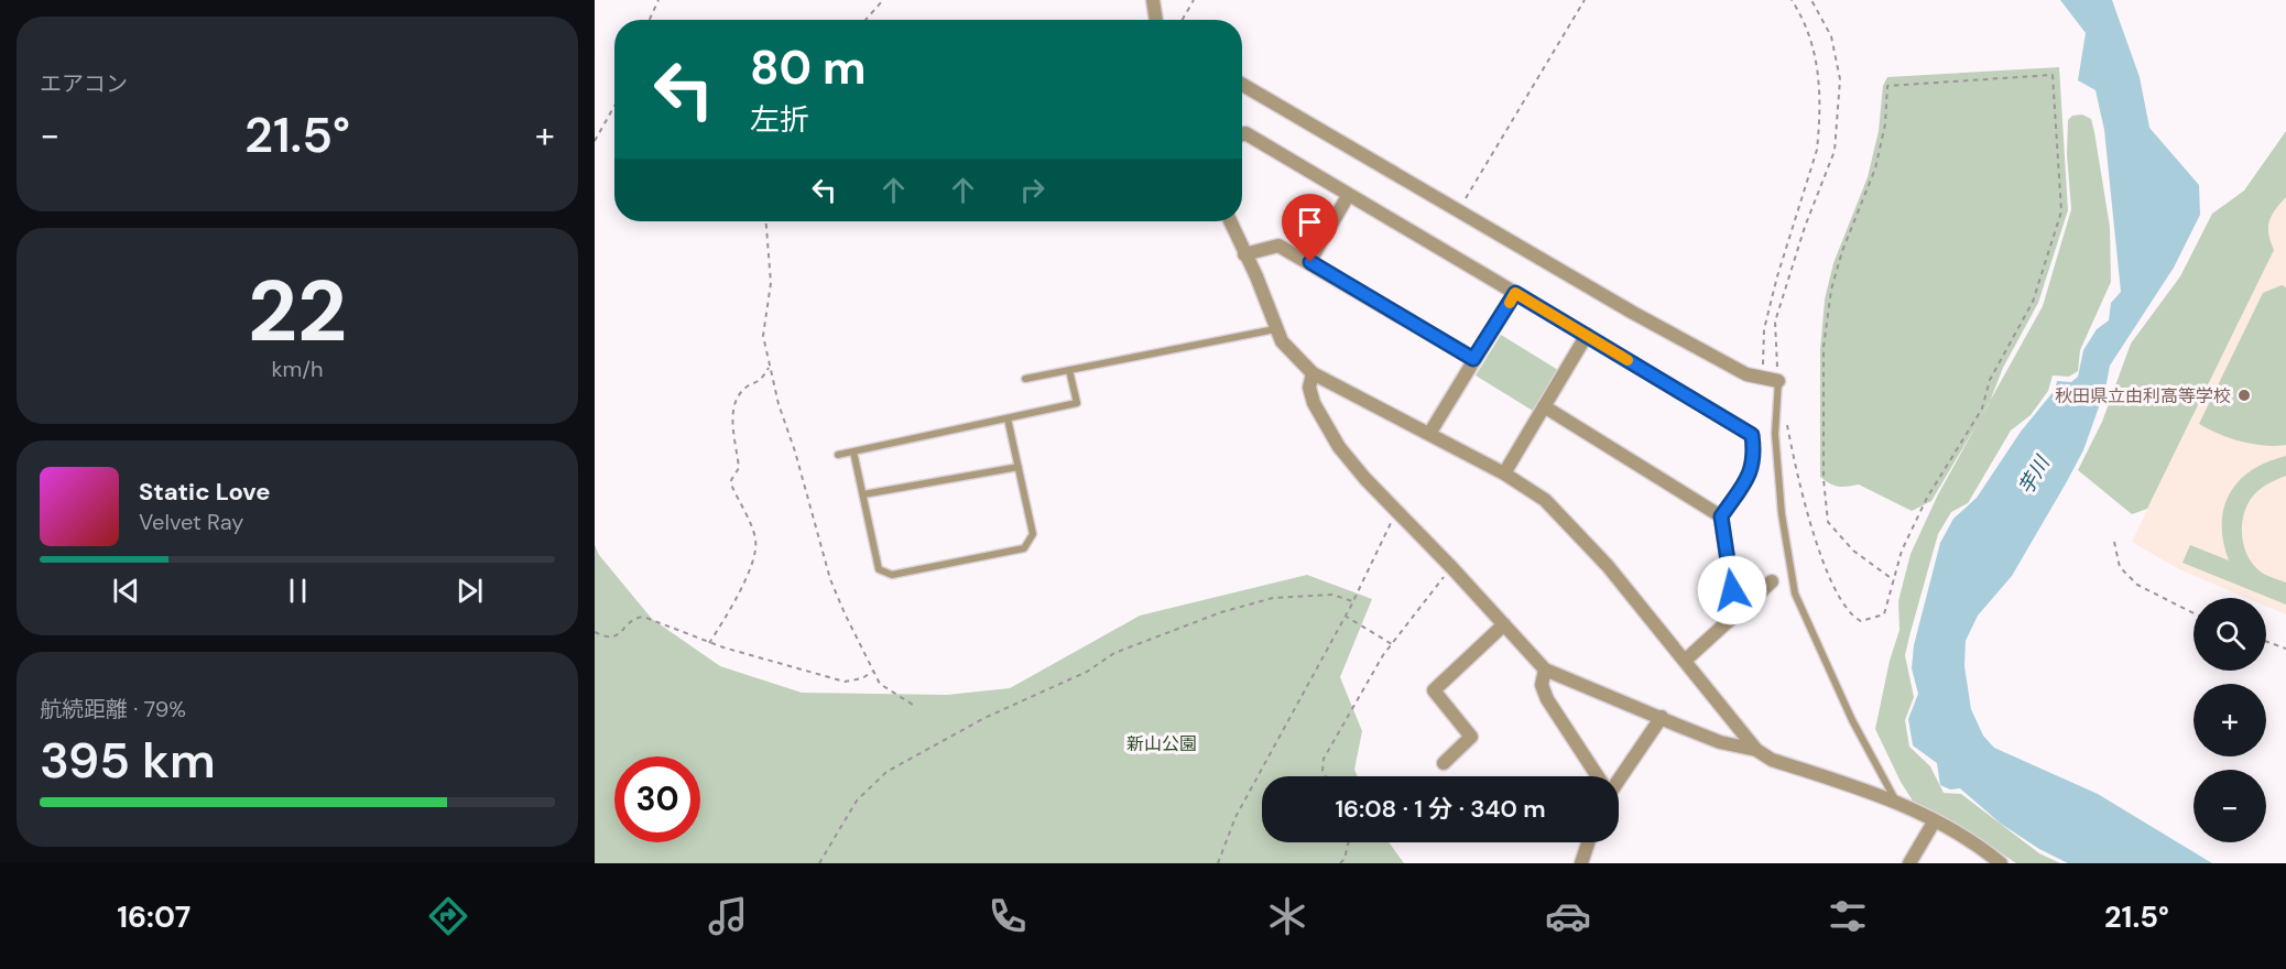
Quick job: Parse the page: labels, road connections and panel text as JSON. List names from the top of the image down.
{
  "water": ["芋川"],
  "parks": ["新山公園"],
  "places": ["秋田県立由利高等学校"],
  "page": {
    "tile": [
      "エアコン",
      ["22", "km/h"],
      ["航続距離 · 79%", "395 km"]
    ],
    "turn": ["80 m", "左折"],
    "heat": ["−", "21.5°", "+"],
    "song": ["Static Love", "Velvet Ray"],
    "map_buttons": ["+", "−"],
    "limit": "30",
    "trip": "16:08 · 1 分 · 340 m",
    "tabs": ["16:07", "21.5°"]
  }
}
